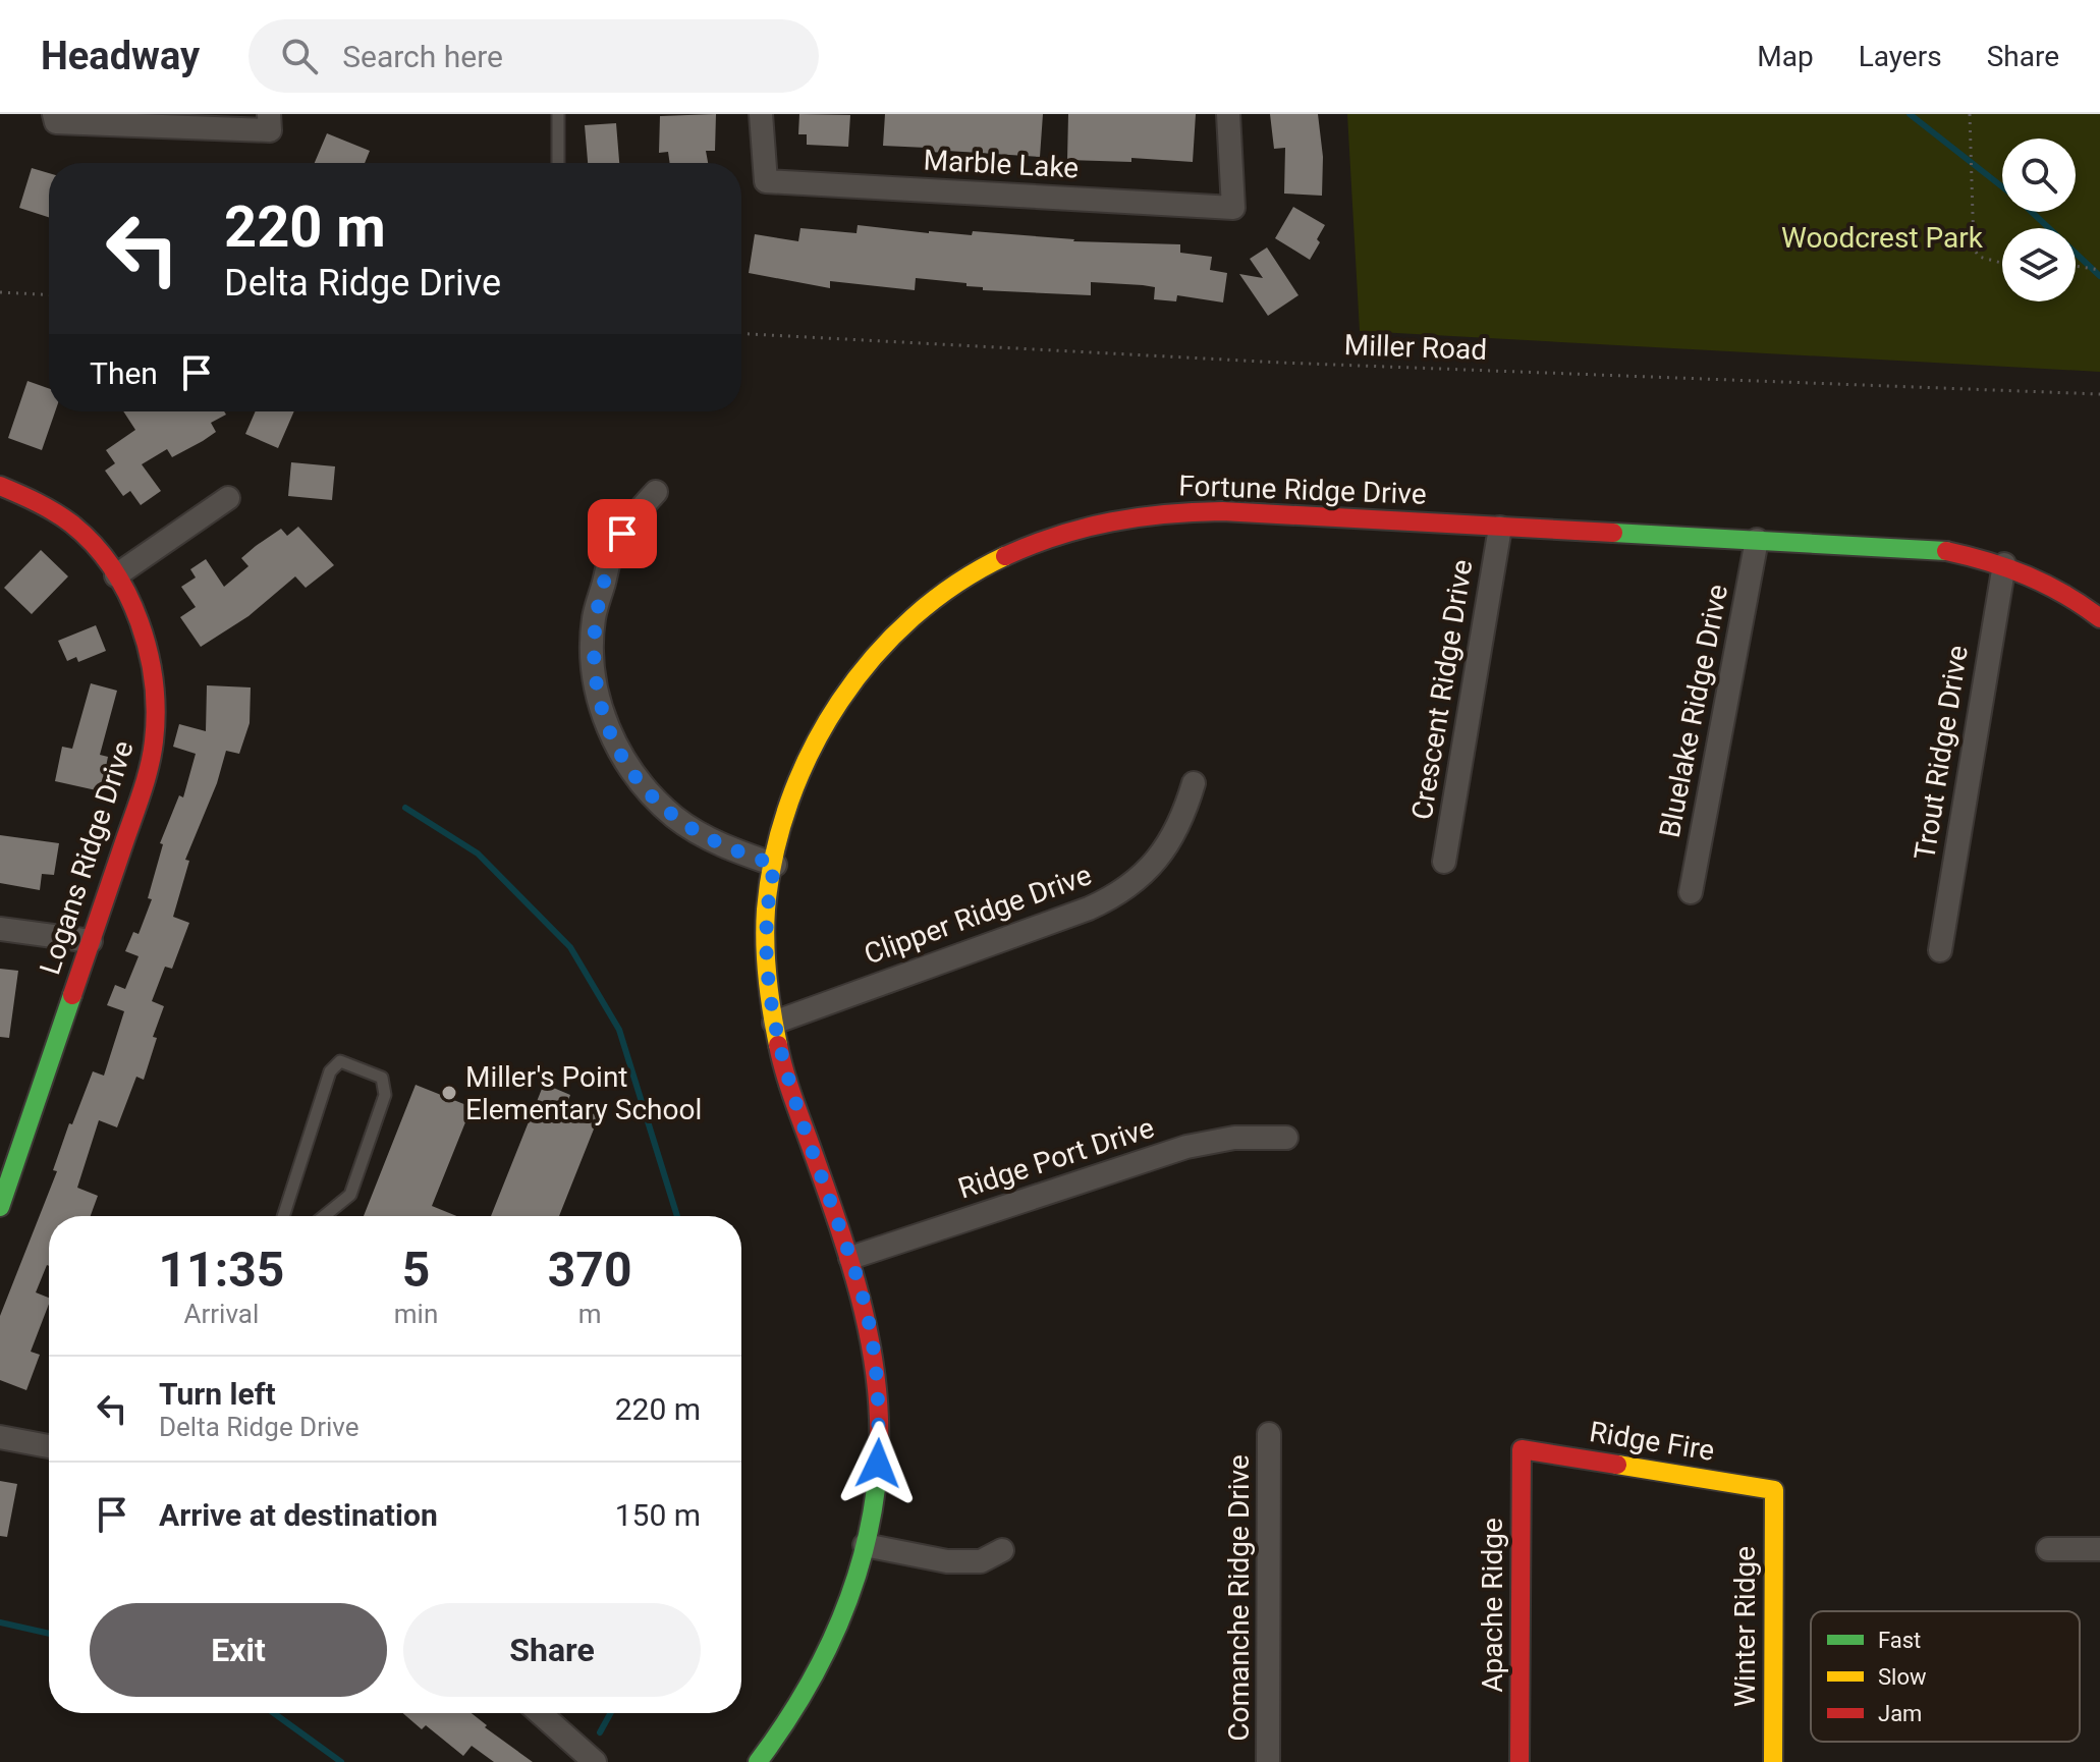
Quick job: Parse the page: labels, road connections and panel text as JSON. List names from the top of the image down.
{
  "streets": {
    "street": [
      "Marble Lake",
      "Fortune Ridge Drive",
      "Crescent Ridge Drive",
      "Bluelake Ridge Drive",
      "Trout Ridge Drive",
      "Logans Ridge Drive",
      "Clipper Ridge Drive",
      "Ridge Port Drive",
      "Ridge Fire",
      "Comanche Ridge Drive",
      "Apache Ridge",
      "Winter Ridge"
    ],
    "path": ["Miller Road"]
  },
  "crossings": [
    ["Fortune Ridge Drive", "Crescent Ridge Drive"],
    ["Fortune Ridge Drive", "Bluelake Ridge Drive"],
    ["Fortune Ridge Drive", "Trout Ridge Drive"],
    ["Fortune Ridge Drive", "Clipper Ridge Drive"],
    ["Fortune Ridge Drive", "Ridge Port Drive"],
    ["Ridge Fire", "Apache Ridge"],
    ["Ridge Fire", "Winter Ridge"]
  ],
  "parks": ["Woodcrest Park"],
  "places": ["Miller's Point Elementary School"],
  "legend": ["Fast", "Slow", "Jam"],
  "page": {
    "header": "Headway",
    "search": "Search here",
    "nav": ["Map", "Layers", "Share"],
    "turn": ["220 m", "Delta Ridge Drive"],
    "then": "Then",
    "eta": [
      "11:35",
      "Arrival",
      "5",
      "min",
      "370",
      "m"
    ],
    "list": [
      {
        "name": "Turn left",
        "note": "Delta Ridge Drive",
        "value": "220 m"
      },
      {
        "name": "Arrive at destination",
        "value": "150 m"
      }
    ],
    "buttons": ["Exit", "Share"]
  }
}
